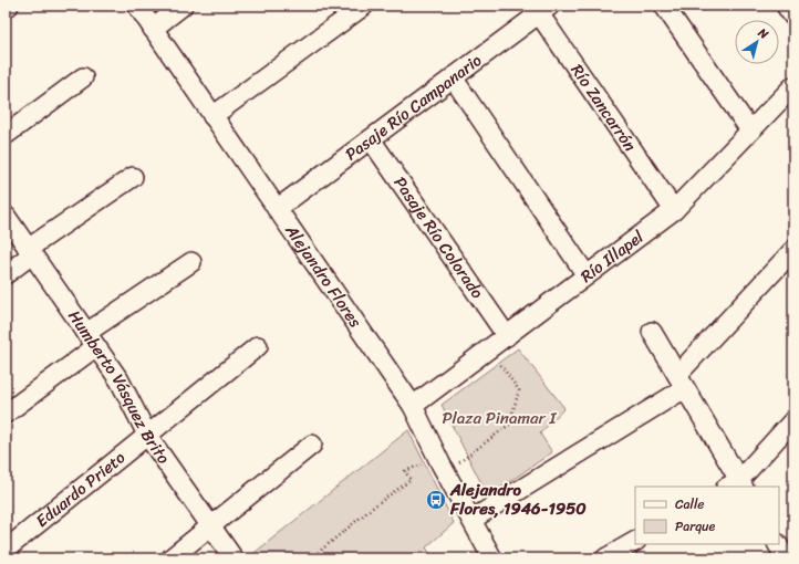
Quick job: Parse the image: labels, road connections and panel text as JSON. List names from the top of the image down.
{
  "streets": {
    "street": [
      "Pasaje Río Campanario",
      "Río Zancarrón",
      "Pasaje Río Colorado",
      "Río Illapel",
      "Alejandro Flores",
      "Humberto Vásquez Brito",
      "Eduardo Prieto"
    ]
  },
  "crossings": [
    ["Pasaje Río Campanario", "Río Zancarrón"],
    ["Pasaje Río Campanario", "Pasaje Río Colorado"],
    ["Pasaje Río Campanario", "Alejandro Flores"],
    ["Río Zancarrón", "Río Illapel"],
    ["Pasaje Río Colorado", "Río Illapel"],
    ["Río Illapel", "Alejandro Flores"],
    ["Humberto Vásquez Brito", "Eduardo Prieto"]
  ],
  "parks": ["Plaza Pinamar I"],
  "places": {
    "bus stop": ["Alejandro Flores, 1946-1950"]
  },
  "legend": ["Calle", "Parque"],
  "north": "top right"
}
